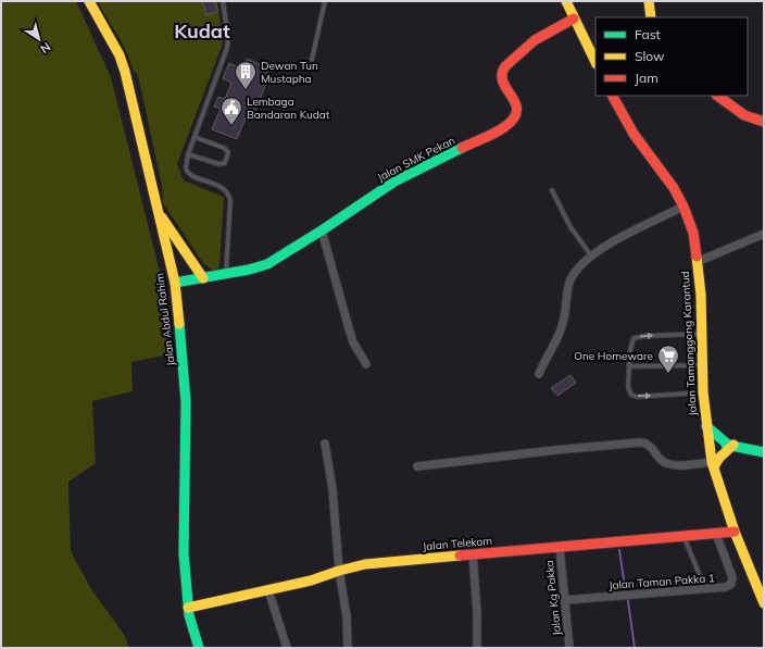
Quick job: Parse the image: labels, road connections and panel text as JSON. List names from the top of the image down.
{
  "streets": {
    "main road": [
      "Jalan SMK Pekan",
      "Jalan Abdul Rahim",
      "Jalan Tamanggong Karantud",
      "Jalan Telekom"
    ],
    "street": ["Jalan Taman Pakka 1", "Jalan Kg Pakka"]
  },
  "crossings": [
    ["Jalan SMK Pekan", "Jalan Abdul Rahim"],
    ["Jalan Abdul Rahim", "Jalan Telekom"],
    ["Jalan Tamanggong Karantud", "Jalan Telekom"],
    ["Jalan Telekom", "Jalan Taman Pakka 1"],
    ["Jalan Telekom", "Jalan Kg Pakka"],
    ["Jalan Taman Pakka 1", "Jalan Kg Pakka"]
  ],
  "districts": ["Kudat"],
  "places": {
    "building": ["Dewan Tun Mustapha"],
    "public building": ["Lembaga Bandaran Kudat"],
    "supermarket": ["One Homeware"]
  },
  "legend": ["Fast", "Slow", "Jam"],
  "north": "bottom right"
}
